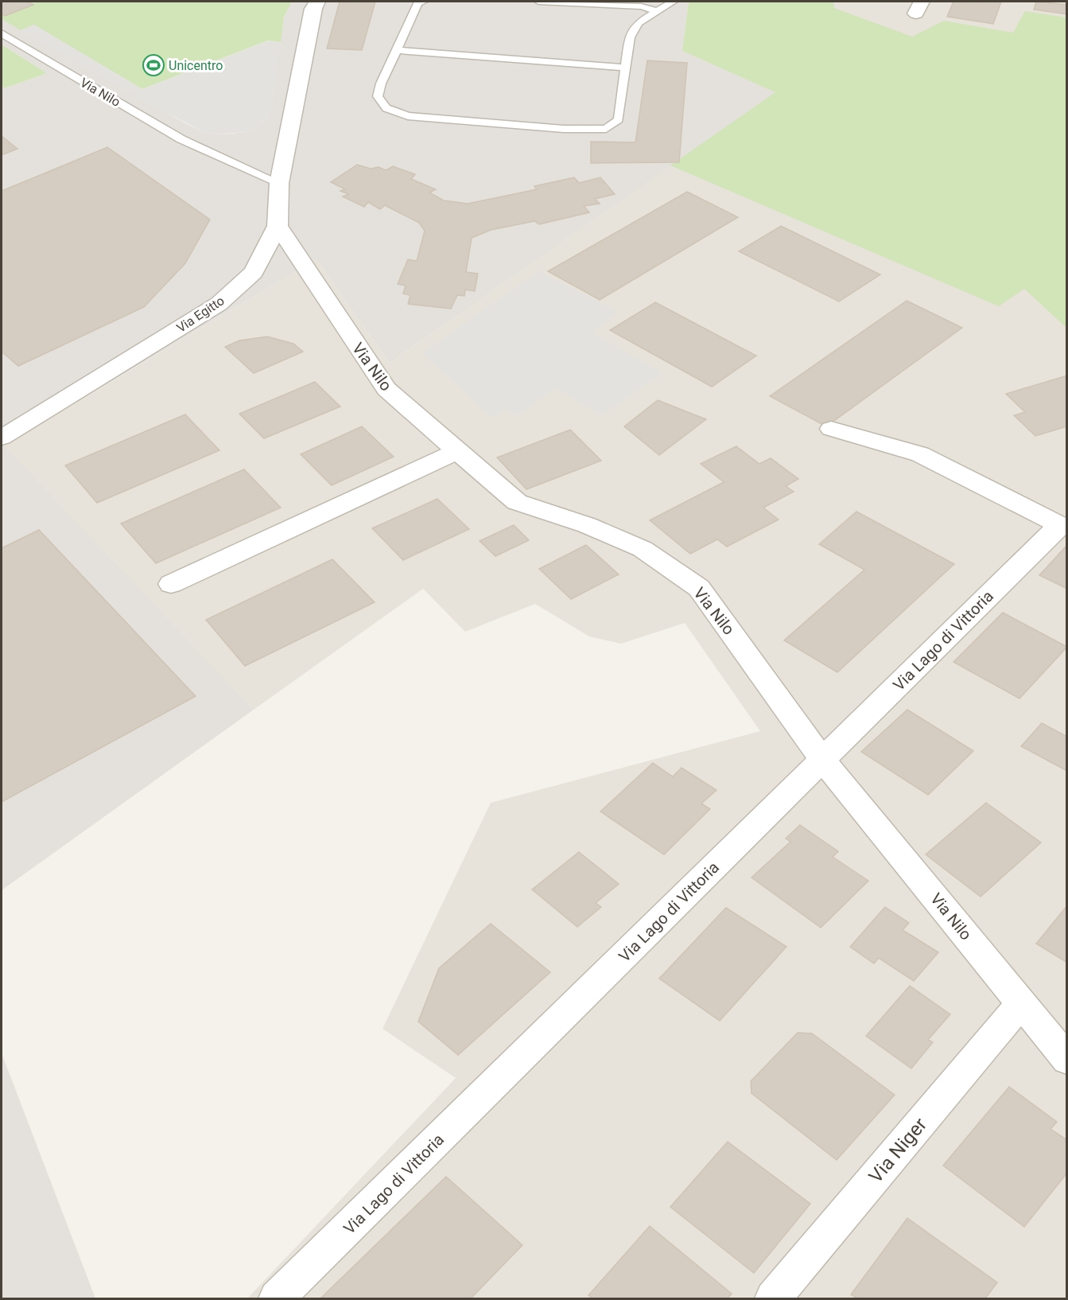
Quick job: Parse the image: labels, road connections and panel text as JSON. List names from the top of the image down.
{
  "streets": {
    "street": [
      "Via Nilo",
      "Via Egitto",
      "Via Lago di Vittoria",
      "Via Niger"
    ]
  },
  "crossings": [
    ["Via Nilo", "Via Egitto"],
    ["Via Nilo", "Via Lago di Vittoria"],
    ["Via Nilo", "Via Niger"]
  ],
  "places": {
    "sports": ["Unicentro"]
  }
}
